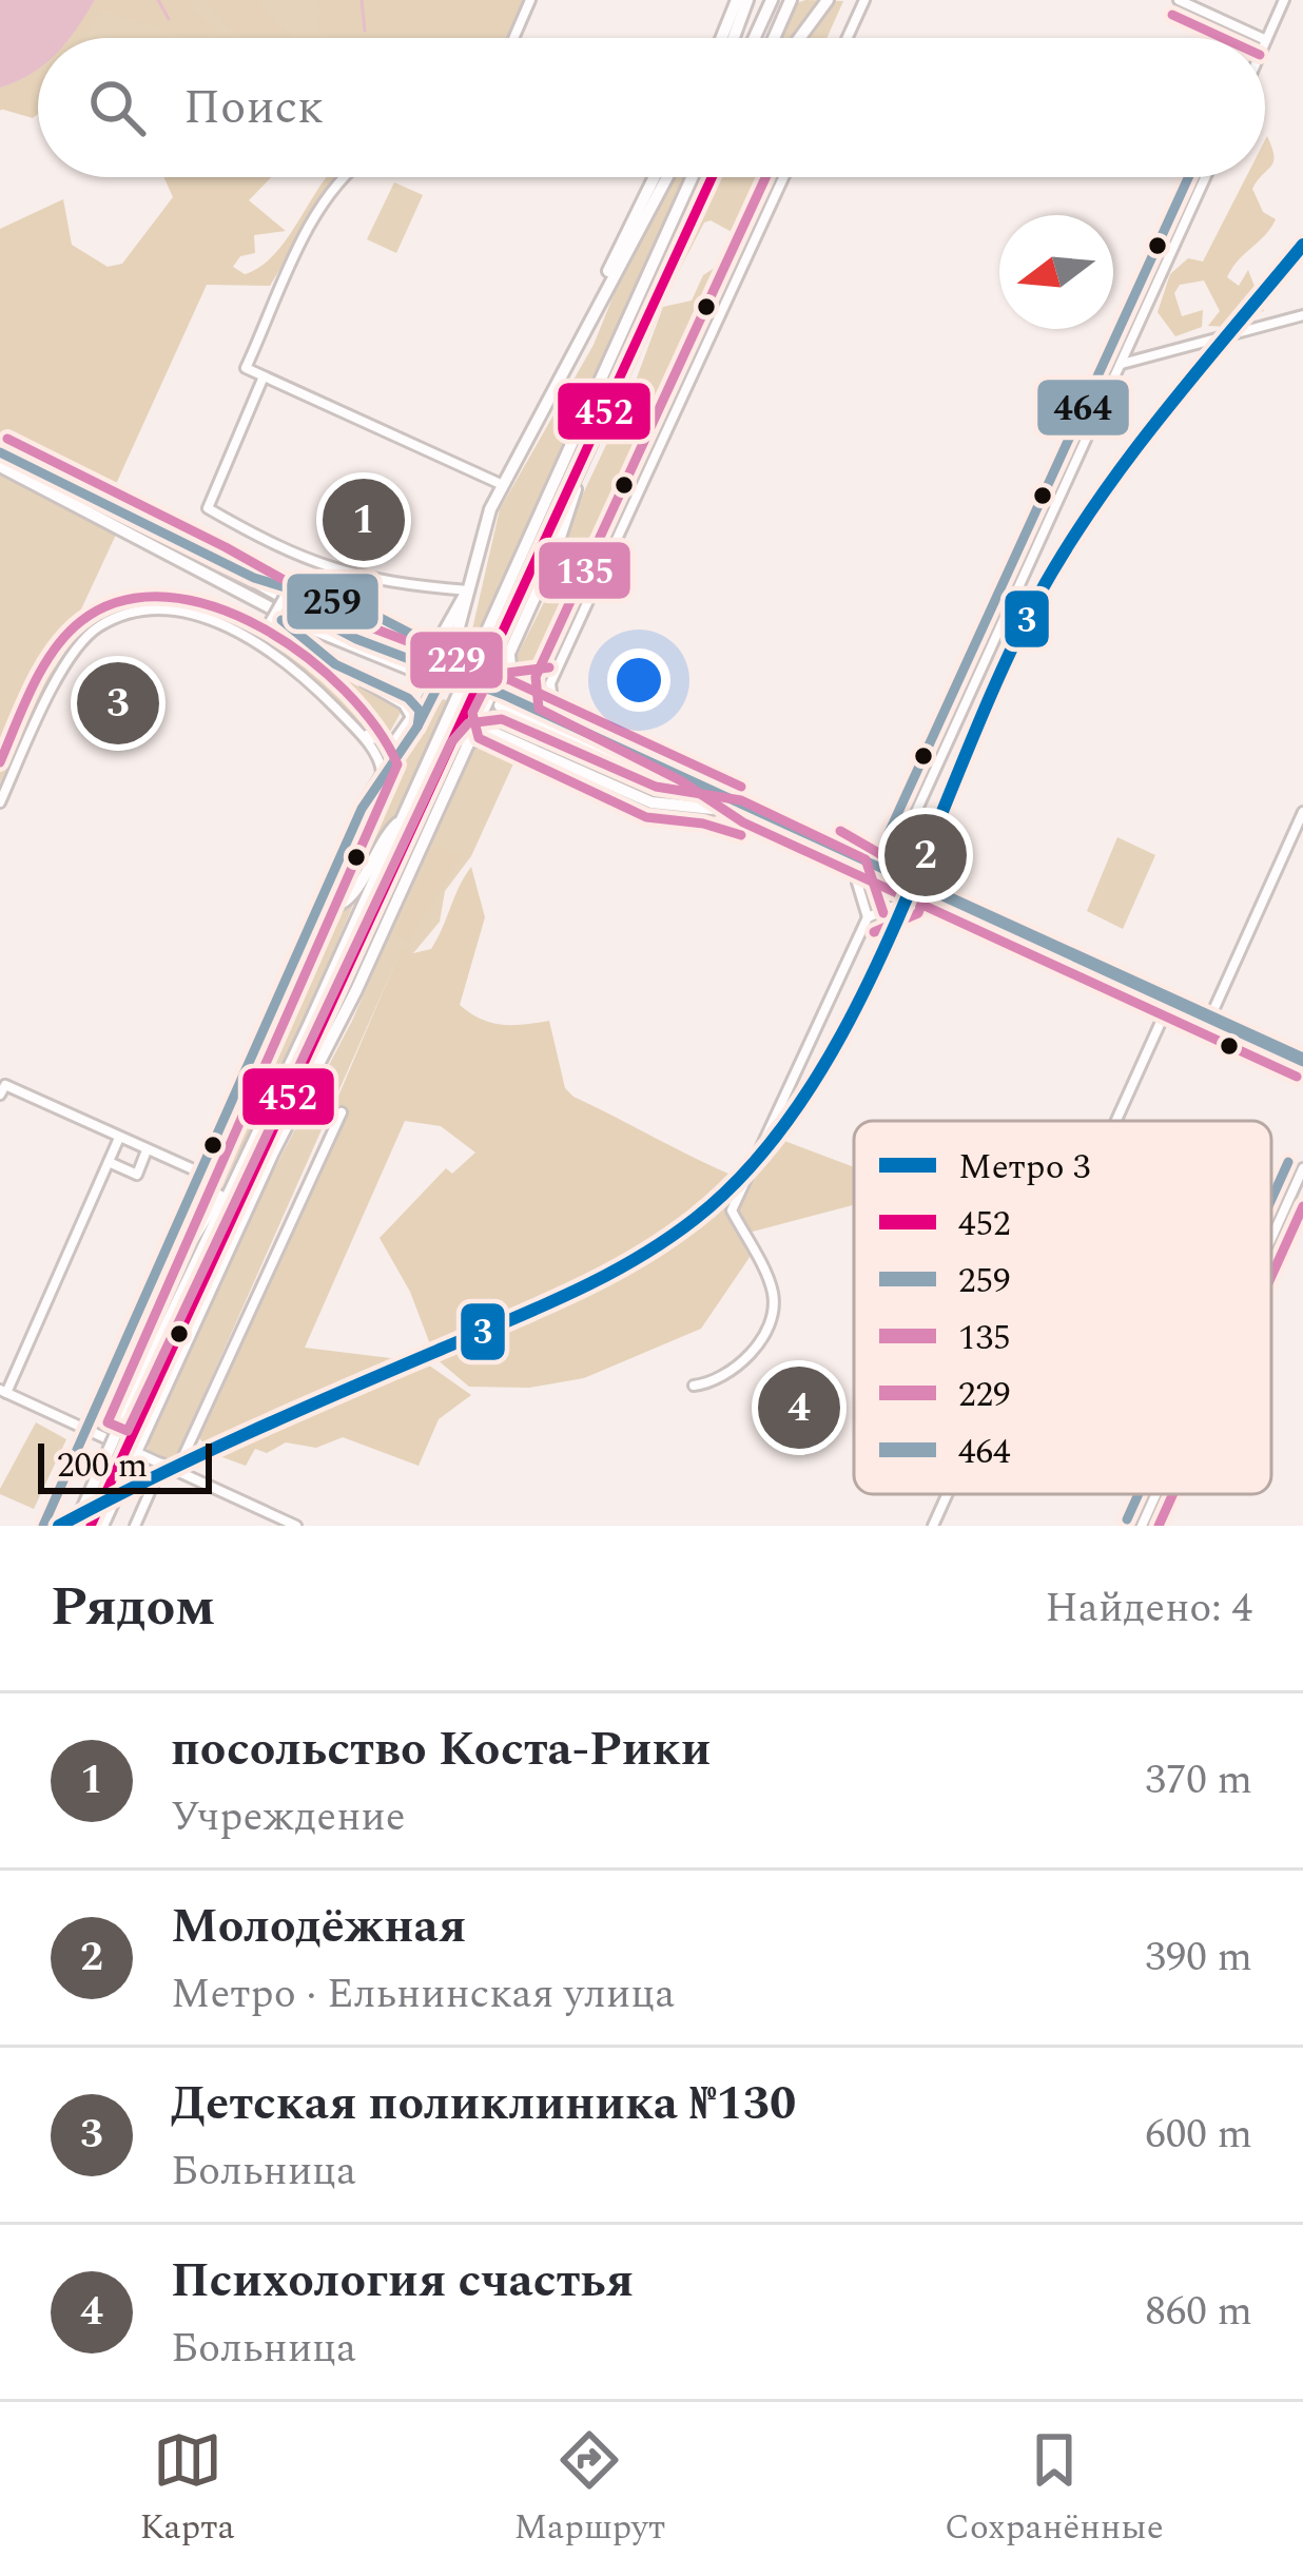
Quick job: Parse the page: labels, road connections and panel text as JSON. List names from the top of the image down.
{
  "lines": [
    "transit line 135",
    "transit line 452",
    "transit line 464",
    "metro line 3",
    "transit line 229",
    "transit line 259"
  ],
  "legend": [
    "Метро 3",
    "452",
    "259",
    "135",
    "229",
    "464"
  ],
  "scale_bar": "200 m",
  "north": "left",
  "page": {
    "search": "Поиск",
    "pins": [
      "1",
      "3",
      "2",
      "4"
    ],
    "scale": "200 m",
    "heading": ["Рядом", "Найдено: 4"],
    "list": [
      {
        "mark": "1",
        "name": "посольство Коста-Рики",
        "note": "Учреждение",
        "value": "370 m"
      },
      {
        "mark": "2",
        "name": "Молодёжная",
        "note": "Метро · Ельнинская улица",
        "value": "390 m"
      },
      {
        "mark": "3",
        "name": "Детская поликлиника №130",
        "note": "Больница",
        "value": "600 m"
      },
      {
        "mark": "4",
        "name": "Психология счастья",
        "note": "Больница",
        "value": "860 m"
      }
    ],
    "nav": ["Карта", "Маршрут", "Сохранённые"]
  }
}
